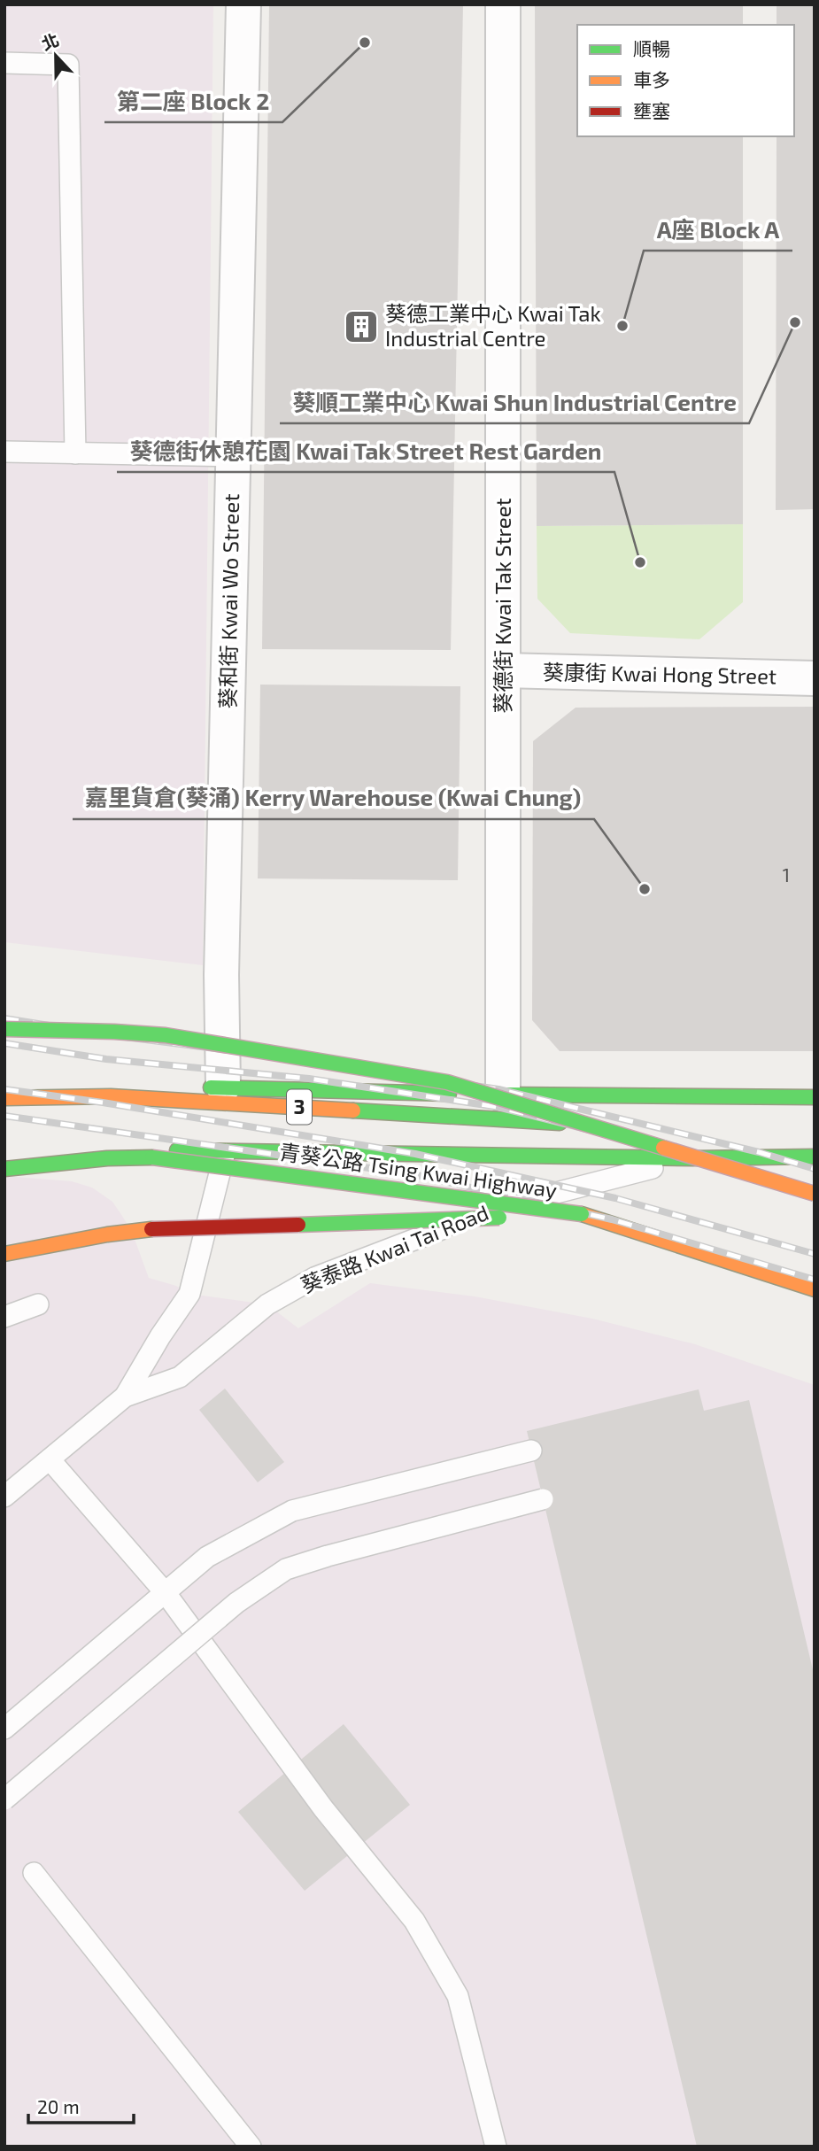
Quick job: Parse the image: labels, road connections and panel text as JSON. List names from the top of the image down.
{
  "streets": {
    "main road": ["3", "青葵公路 Tsing Kwai Highway", "葵泰路 Kwai Tai Road"],
    "street": ["葵和街 Kwai Wo Street", "葵德街 Kwai Tak Street", "葵康街 Kwai Hong Street"]
  },
  "crossings": [
    ["葵德街 Kwai Tak Street", "葵康街 Kwai Hong Street"]
  ],
  "places": {
    "other": [
      "第二座 Block 2",
      "葵順工業中心 Kwai Shun Industrial Centre",
      "A座 Block A",
      "葵德街休憩花園 Kwai Tak Street Rest Garden",
      "嘉里貨倉(葵涌) Kerry Warehouse (Kwai Chung)"
    ],
    "building": ["葵德工業中心 Kwai Tak Industrial Centre"]
  },
  "house_numbers": ["1"],
  "legend": ["順暢", "車多", "壅塞"],
  "scale_bar": "20 m",
  "north": "top"
}
